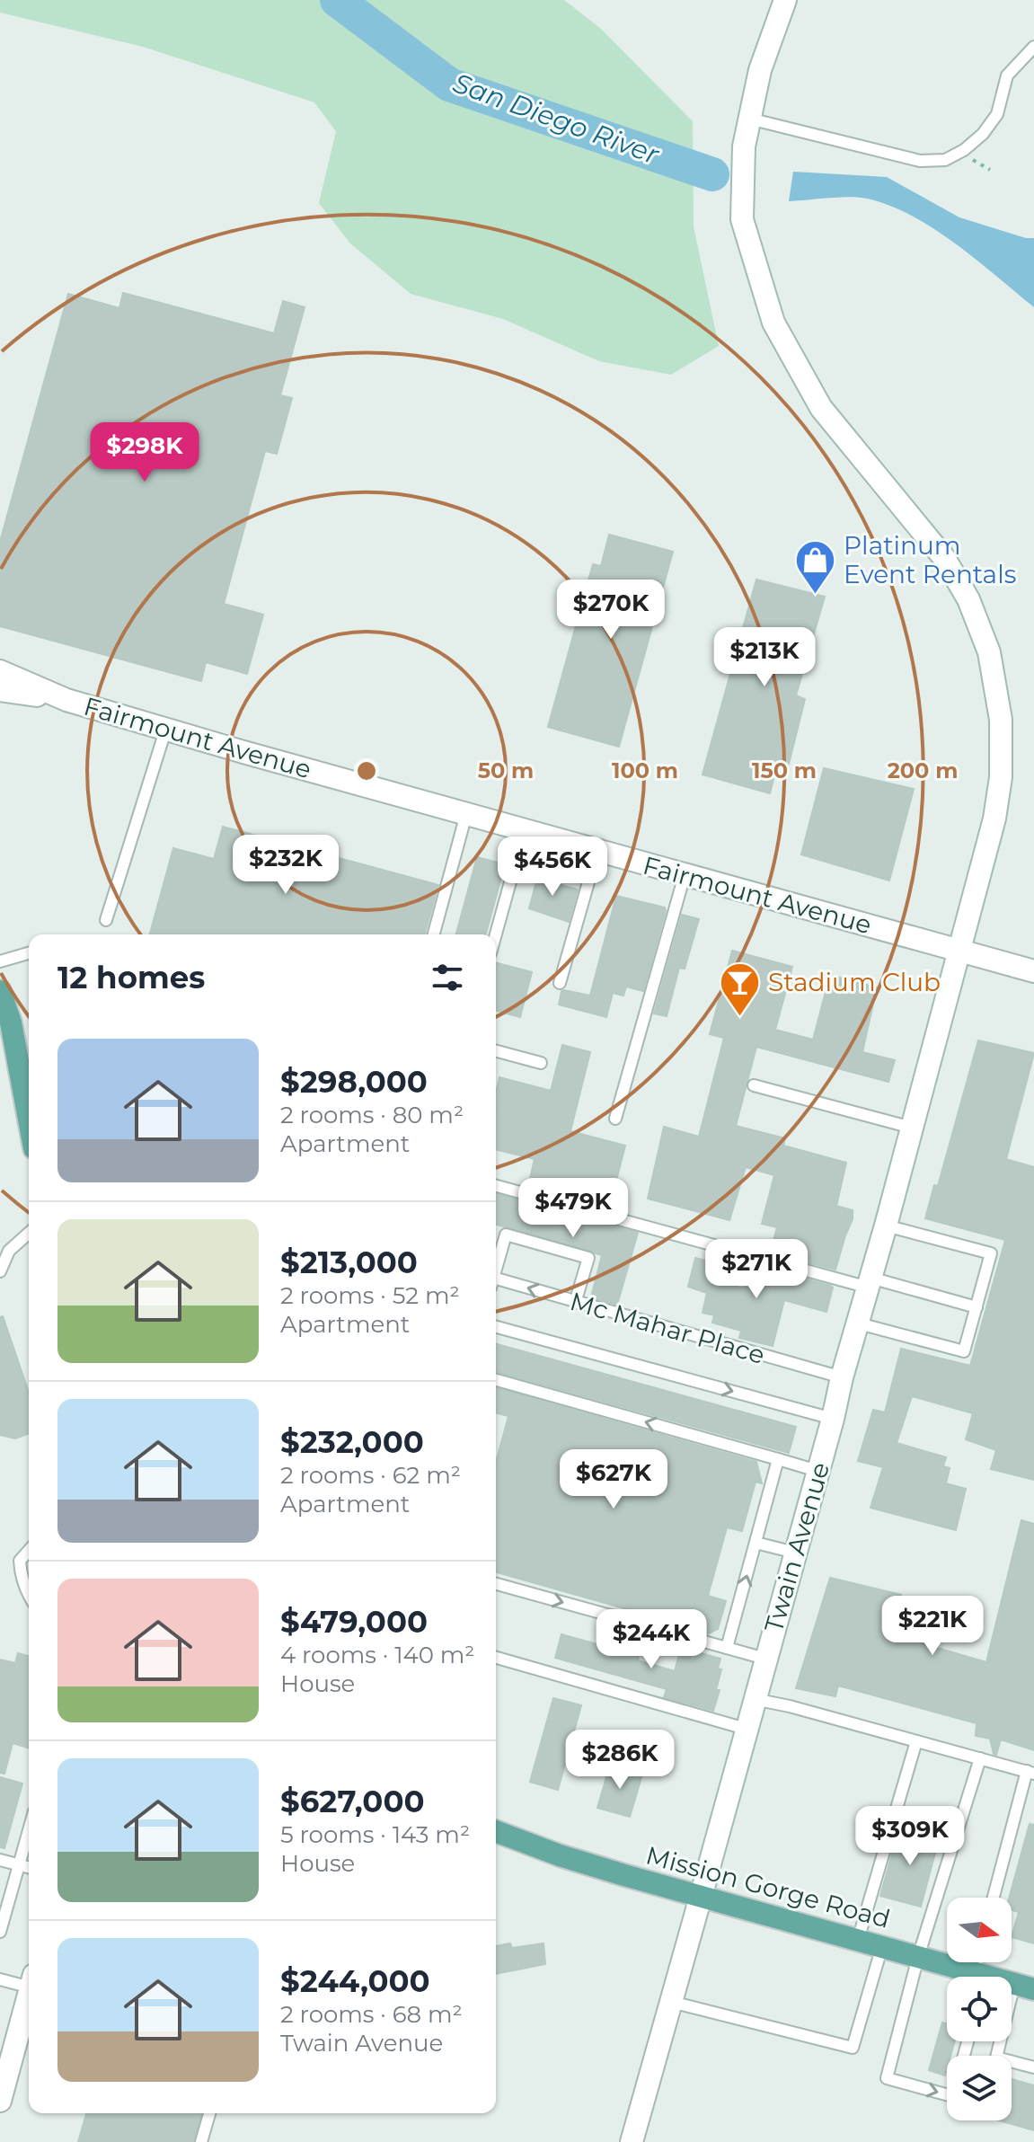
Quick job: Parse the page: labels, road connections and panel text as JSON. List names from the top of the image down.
{
  "streets": {
    "main road": ["Fairmount Avenue", "Twain Avenue", "Mission Gorge Road"],
    "lane": ["Mc Mahar Place"]
  },
  "crossings": [
    ["Fairmount Avenue", "Twain Avenue"],
    ["Mc Mahar Place", "Twain Avenue"],
    ["Twain Avenue", "Mission Gorge Road"]
  ],
  "water": ["San Diego River"],
  "places": {
    "shop": ["Platinum Event Rentals"],
    "bar": ["Stadium Club"]
  },
  "north": "right",
  "page": {
    "price": [
      "$298K",
      "$270K",
      "$213K",
      "$232K",
      "$456K",
      "$479K",
      "$271K",
      "$627K",
      "$221K",
      "$244K",
      "$286K",
      "$309K"
    ],
    "heading": "12 homes",
    "list": [
      {
        "name": "$298,000",
        "note": "2 rooms · 80 m² · Apartment"
      },
      {
        "name": "$213,000",
        "note": "2 rooms · 52 m² · Apartment"
      },
      {
        "name": "$232,000",
        "note": "2 rooms · 62 m² · Apartment"
      },
      {
        "name": "$479,000",
        "note": "4 rooms · 140 m² · House"
      },
      {
        "name": "$627,000",
        "note": "5 rooms · 143 m² · House"
      },
      {
        "name": "$244,000",
        "note": "2 rooms · 68 m² · Twain Avenue"
      }
    ]
  },
  "rings": [
    "50 m",
    "100 m",
    "150 m",
    "200 m"
  ]
}
